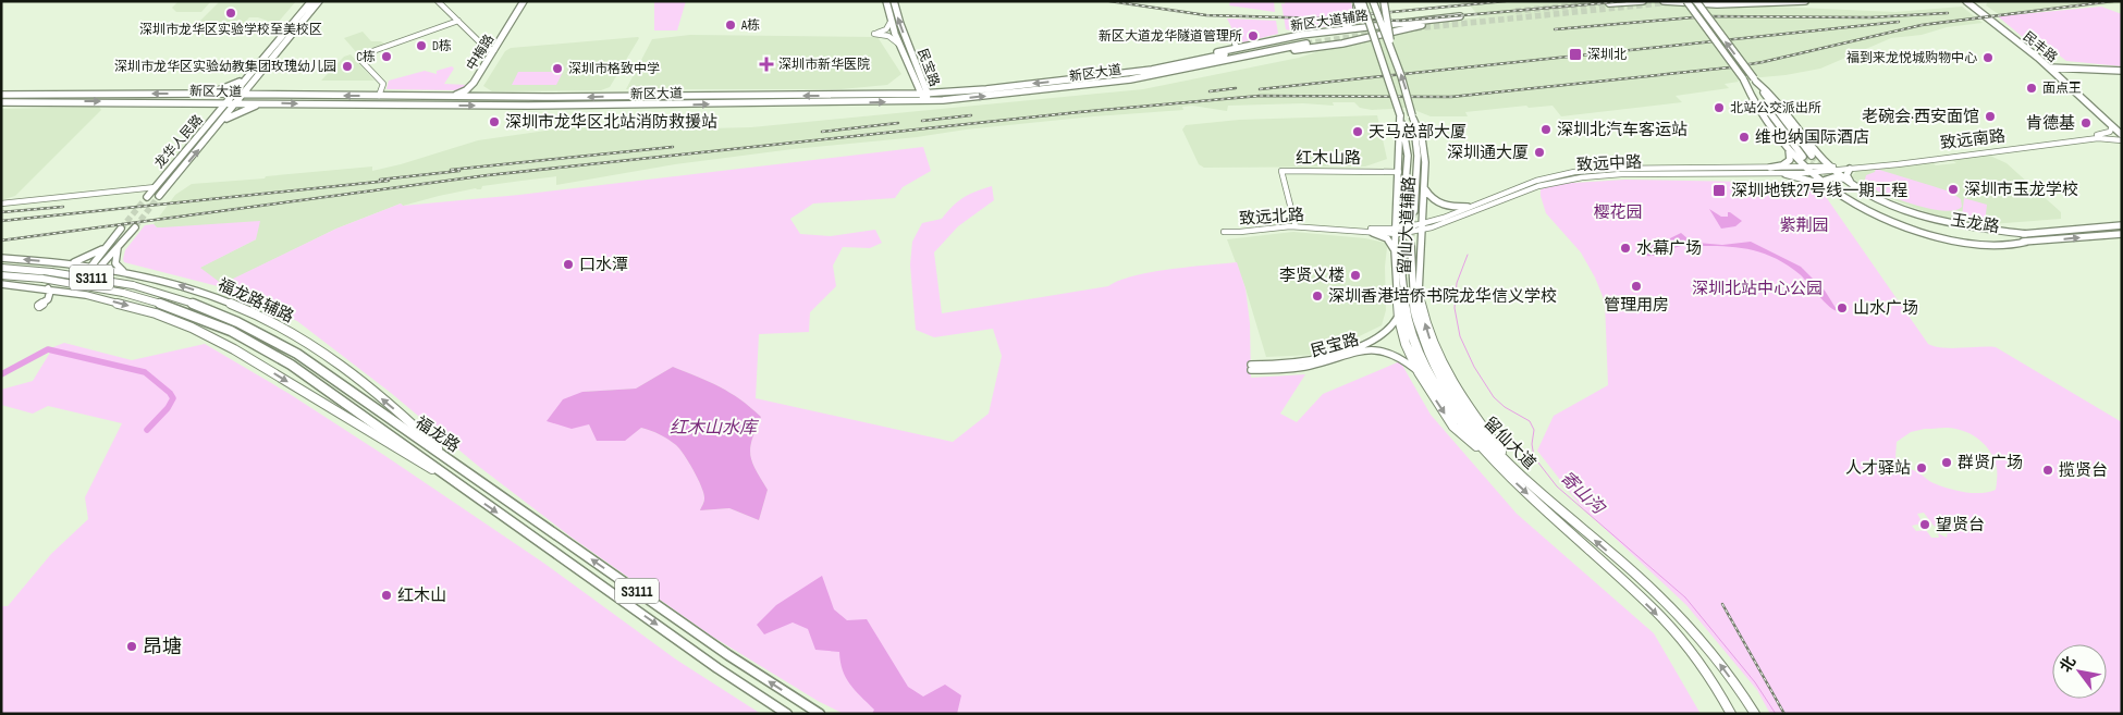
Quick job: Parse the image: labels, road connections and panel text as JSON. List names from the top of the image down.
{
  "streets": {
    "highway": ["S3111", "福龙路"],
    "main road": [
      "新区大道辅路",
      "民丰路",
      "中梅路",
      "民宝路",
      "新区大道",
      "龙华人民路",
      "玉龙路",
      "留仙大道辅路",
      "福龙路辅路",
      "留仙大道"
    ],
    "street": [
      "致远南路",
      "红木山路",
      "致远中路",
      "致远北路"
    ]
  },
  "crossings": [
    ["新区大道辅路", "新区大道"],
    ["民丰路", "致远南路"],
    ["中梅路", "新区大道"],
    ["民宝路", "新区大道"],
    ["民宝路", "留仙大道辅路"],
    ["新区大道", "龙华人民路"],
    ["致远南路", "致远中路"],
    ["红木山路", "致远北路"],
    ["红木山路", "留仙大道辅路"],
    ["致远中路", "致远北路"],
    ["致远中路", "留仙大道辅路"],
    ["致远北路", "留仙大道辅路"],
    ["留仙大道辅路", "留仙大道"],
    ["福龙路辅路", "福龙路"]
  ],
  "water": ["红木山水库", "寄山沟"],
  "parks": ["樱花园", "紫荆园", "深圳北站中心公园"],
  "places": {
    "other": [
      "深圳市龙华区实验学校至美校区",
      "A栋",
      "新区大道龙华隧道管理所",
      "D栋",
      "C栋",
      "福到来龙悦城购物中心",
      "深圳市龙华区实验幼教集团玫瑰幼儿园",
      "深圳市格致中学",
      "面点王",
      "北站公交派出所",
      "老碗会·西安面馆",
      "深圳市龙华区北站消防救援站",
      "肯德基",
      "深圳北汽车客运站",
      "天马总部大厦",
      "维也纳国际酒店",
      "深圳通大厦",
      "深圳市玉龙学校",
      "水幕广场",
      "口水潭",
      "李贤义楼",
      "管理用房",
      "深圳香港培侨书院龙华信义学校",
      "山水广场",
      "群贤广场",
      "人才驿站",
      "揽贤台",
      "望贤台",
      "红木山",
      "昂塘"
    ],
    "transit": ["深圳北", "深圳地铁27号线一期工程"],
    "health": ["深圳市新华医院"]
  },
  "north": "top left"
}
